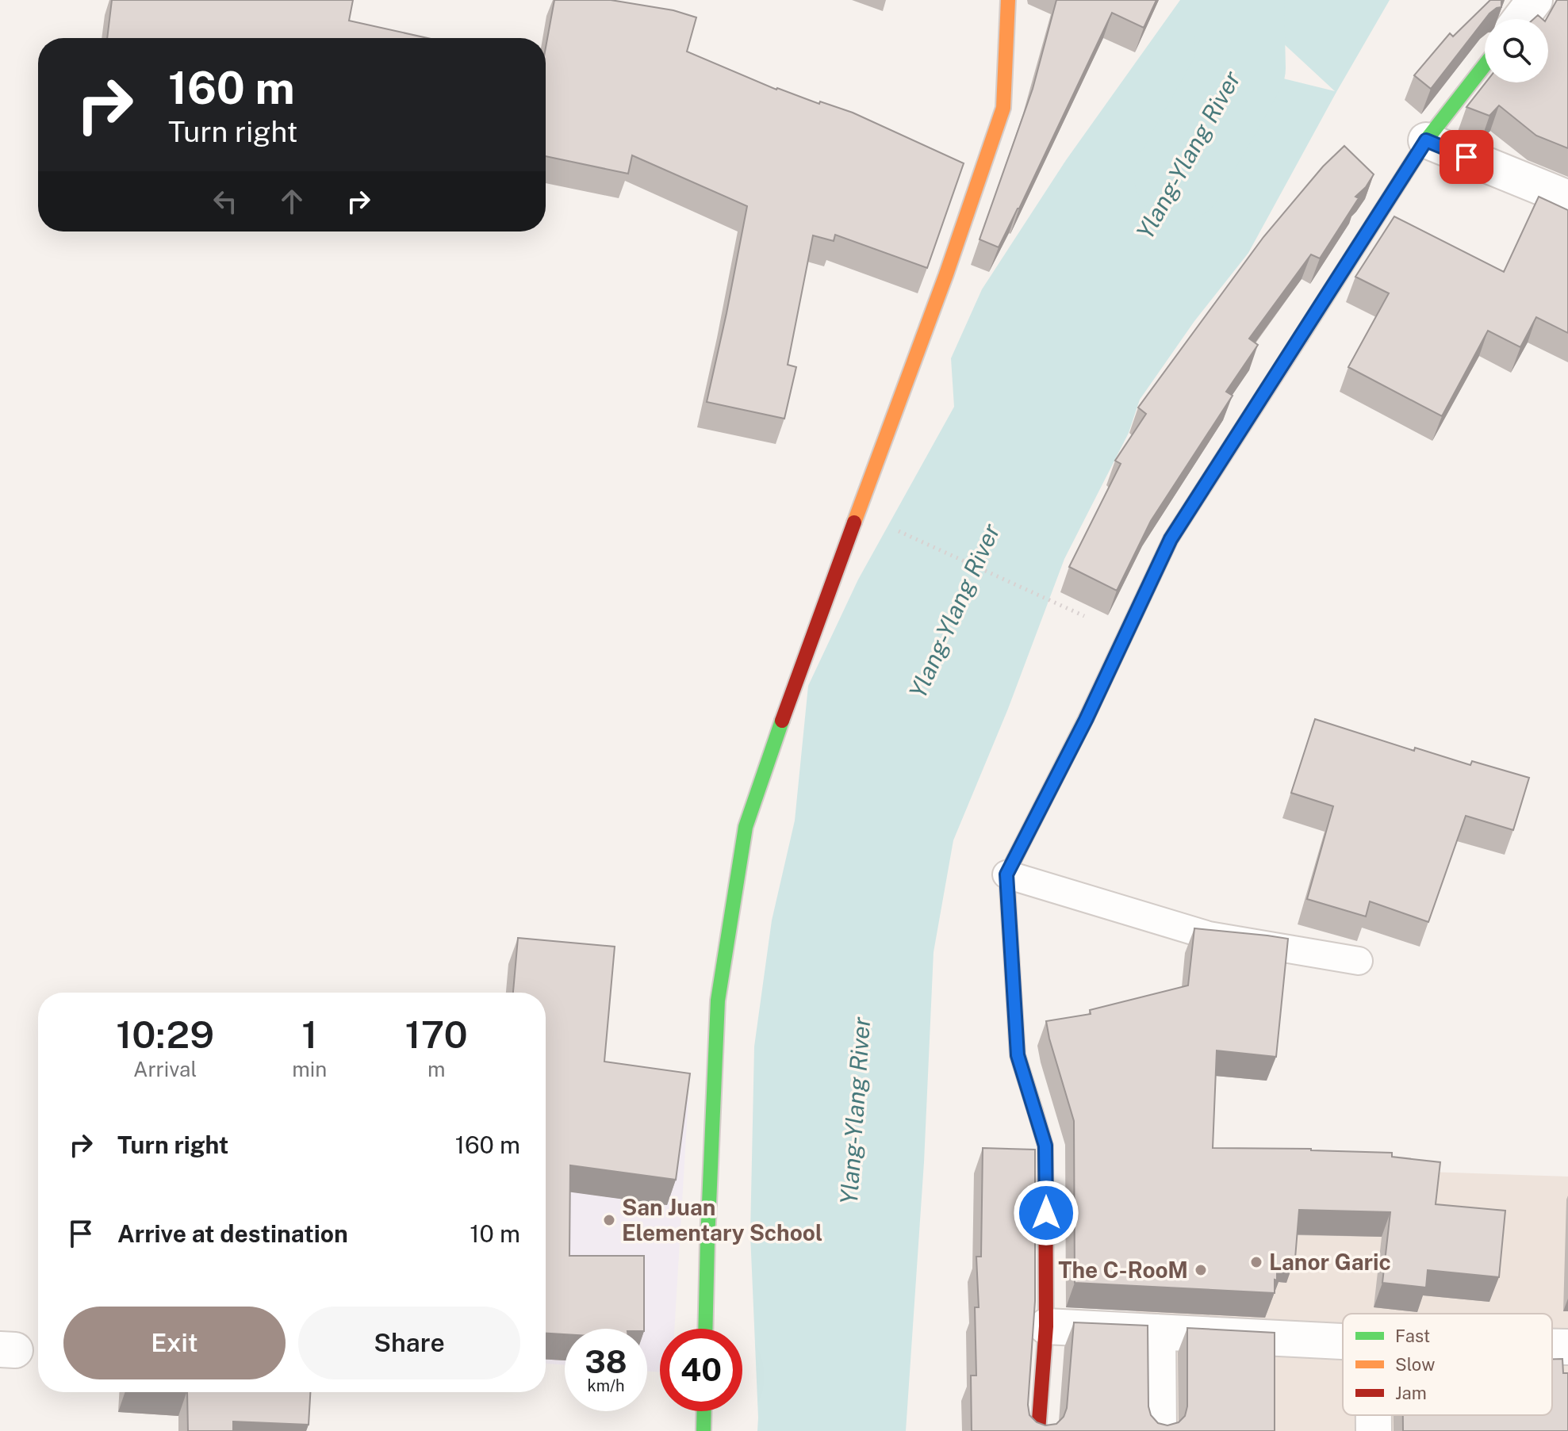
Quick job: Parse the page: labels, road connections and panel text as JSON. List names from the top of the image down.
{
  "water": ["Ylang-Ylang River"],
  "places": ["San Juan Elementary School", "Lanor Garic", "The C-RooM"],
  "legend": ["Fast", "Slow", "Jam"],
  "page": {
    "turn": ["160 m", "Turn right"],
    "eta": [
      "10:29",
      "Arrival",
      "1",
      "min",
      "170",
      "m"
    ],
    "list": [
      {
        "name": "Turn right",
        "value": "160 m"
      },
      {
        "name": "Arrive at destination",
        "value": "10 m"
      }
    ],
    "buttons": ["Exit", "Share"],
    "speed": "38 km/h",
    "limit": "40"
  }
}
